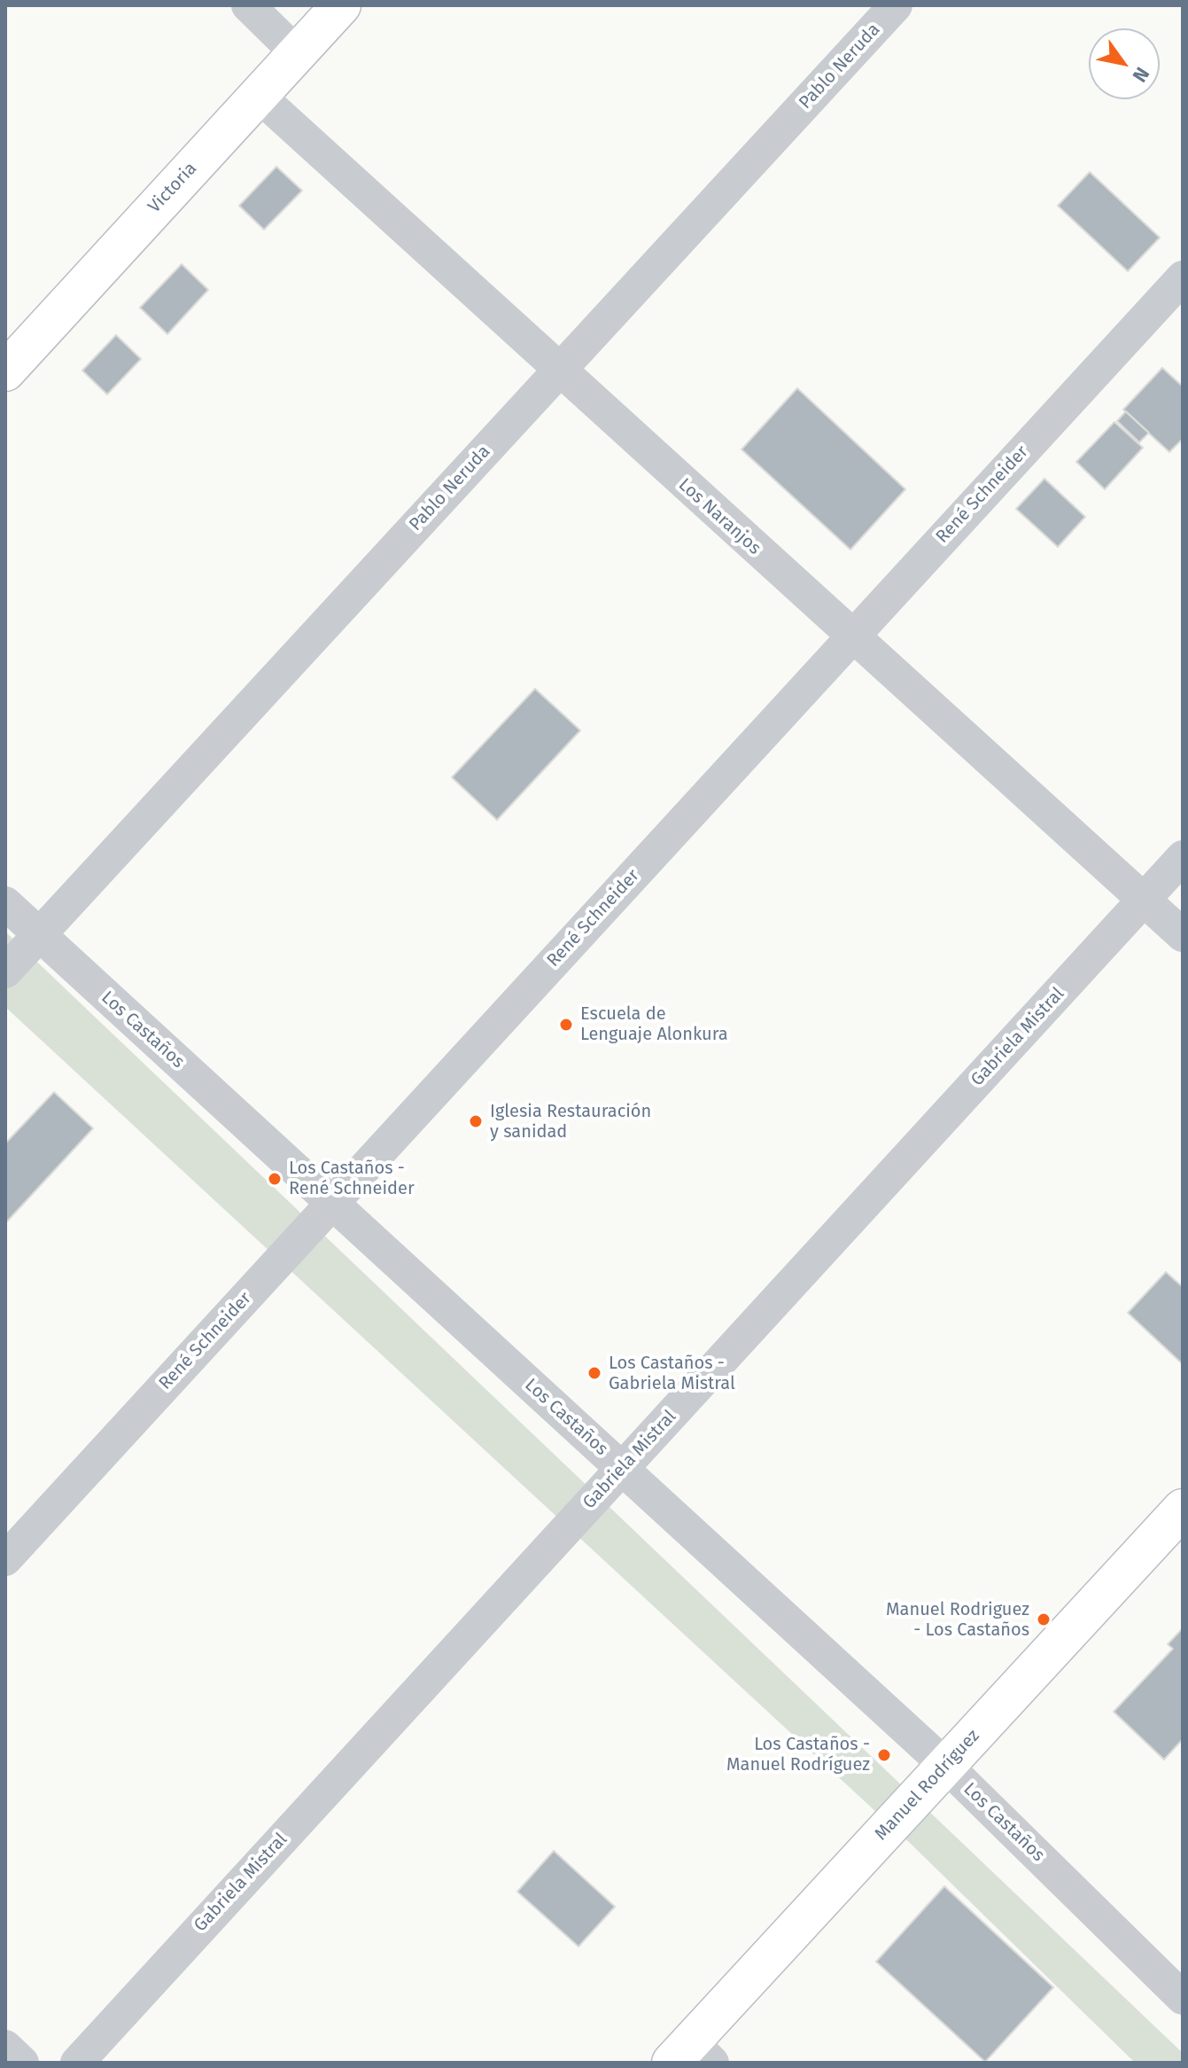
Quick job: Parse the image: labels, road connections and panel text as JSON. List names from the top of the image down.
{
  "streets": {
    "street": [
      "Pablo Neruda",
      "Victoria",
      "René Schneider",
      "Los Naranjos",
      "Los Castaños",
      "Gabriela Mistral",
      "Manuel Rodríguez"
    ]
  },
  "crossings": [
    ["Pablo Neruda", "Los Naranjos"],
    ["Pablo Neruda", "Los Castaños"],
    ["Victoria", "Los Naranjos"],
    ["René Schneider", "Los Naranjos"],
    ["René Schneider", "Los Castaños"],
    ["Los Naranjos", "Gabriela Mistral"],
    ["Los Castaños", "Gabriela Mistral"],
    ["Los Castaños", "Manuel Rodríguez"]
  ],
  "places": [
    "Escuela de Lenguaje Alonkura",
    "Iglesia Restauración y sanidad",
    "Los Castaños - René Schneider",
    "Los Castaños - Gabriela Mistral",
    "Manuel Rodriguez - Los Castaños",
    "Los Castaños - Manuel Rodríguez"
  ],
  "north": "bottom right"
}
